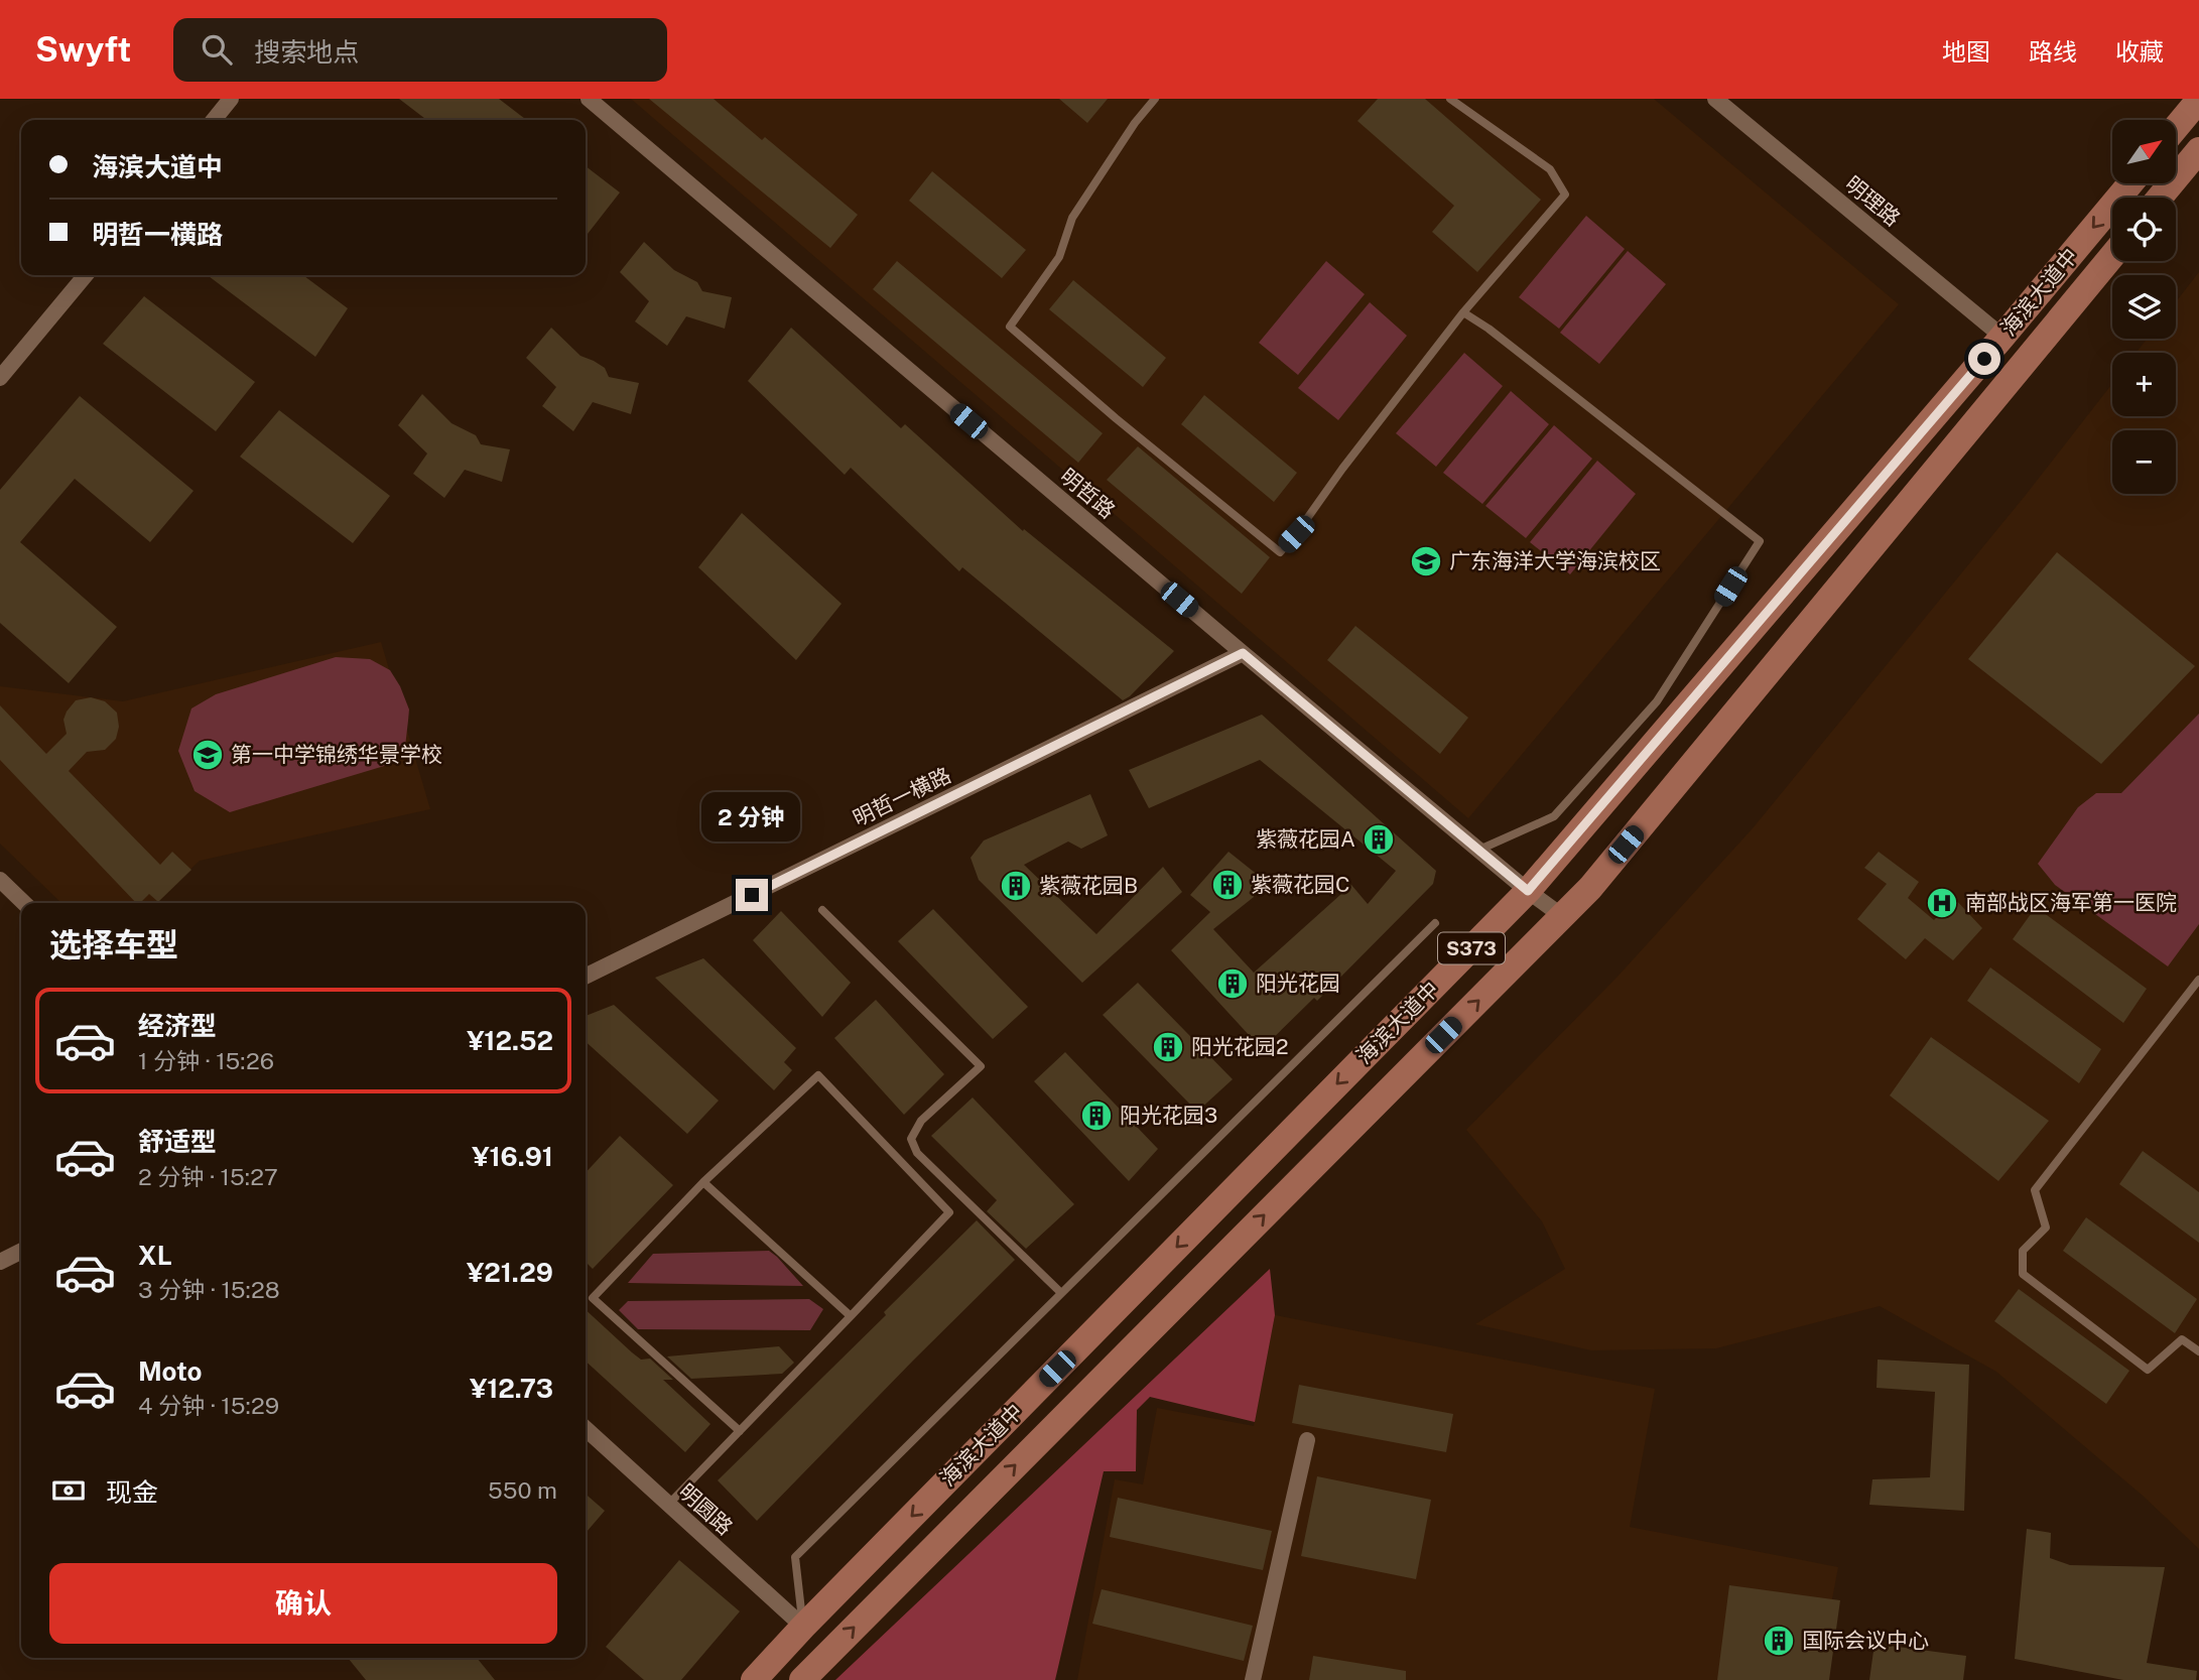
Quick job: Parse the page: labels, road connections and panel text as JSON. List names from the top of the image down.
{
  "streets": {
    "main road": ["海滨大道中", "S373"],
    "street": [
      "明理路",
      "明哲路",
      "明哲一横路",
      "明圆路"
    ]
  },
  "crossings": [
    ["明理路", "海滨大道中"],
    ["海滨大道中", "明哲路"],
    ["海滨大道中", "明圆路"],
    ["明哲路", "明哲一横路"]
  ],
  "places": {
    "school or university": ["广东海洋大学海滨校区", "第一中学锦绣华景学校"],
    "building": [
      "紫薇花园A",
      "紫薇花园C",
      "紫薇花园B",
      "阳光花园",
      "阳光花园2",
      "阳光花园3",
      "国际会议中心"
    ],
    "hospital": ["南部战区海军第一医院"]
  },
  "north": "top right",
  "page": {
    "header": "Swyft",
    "search": "搜索地点",
    "nav": ["地图", "路线", "收藏"],
    "map_buttons": ["+", "−"],
    "banner": ["海滨大道中", "明哲一横路"],
    "bubble": "2 分钟",
    "heading": "选择车型",
    "list": [
      {
        "name": "经济型",
        "note": "1 分钟 · 15:26",
        "value": "¥12.52"
      },
      {
        "name": "舒适型",
        "note": "2 分钟 · 15:27",
        "value": "¥16.91"
      },
      {
        "name": "XL",
        "note": "3 分钟 · 15:28",
        "value": "¥21.29"
      },
      {
        "name": "Moto",
        "note": "4 分钟 · 15:29",
        "value": "¥12.73"
      }
    ],
    "pay": ["现金", "550 m"],
    "buttons": "确认"
  }
}
